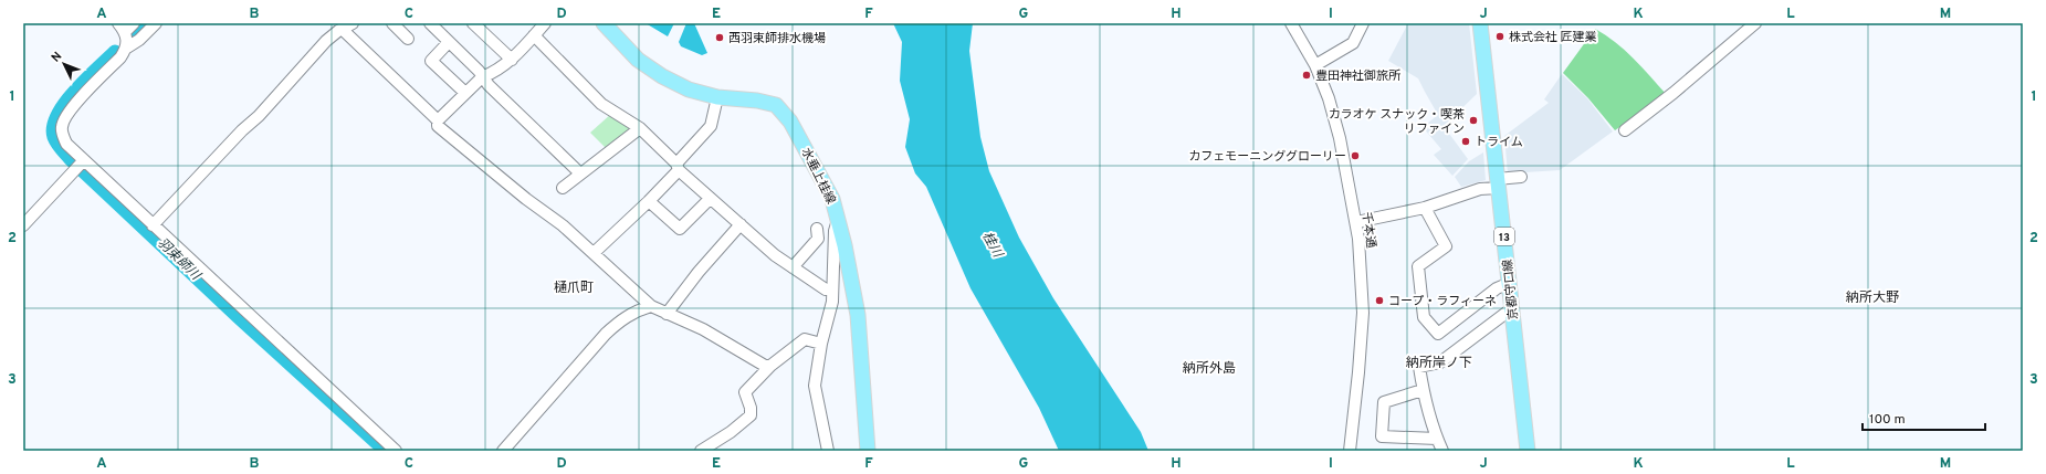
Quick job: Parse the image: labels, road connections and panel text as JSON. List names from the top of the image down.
{
  "streets": {
    "main road": ["水垂上桂線", "13", "京都守口線"],
    "street": ["千本通"]
  },
  "districts": [
    "樋爪町",
    "納所大野",
    "納所岸ノ下",
    "納所外島"
  ],
  "water": ["桂川", "羽束師川"],
  "places": [
    "株式会社 匠建業",
    "西羽束師排水機場",
    "豊田神社御旅所",
    "カラオケ スナック・喫茶 リファイン",
    "トライム",
    "カフェモーニンググローリー",
    "コープ・ラフィーネ"
  ],
  "scale_bar": "100 m",
  "north": "top left",
  "grid": {
    "columns": [
      "A",
      "B",
      "C",
      "D",
      "E",
      "F",
      "G",
      "H",
      "I",
      "J",
      "K",
      "L",
      "M"
    ],
    "rows": ["1", "2", "3"]
  }
}
